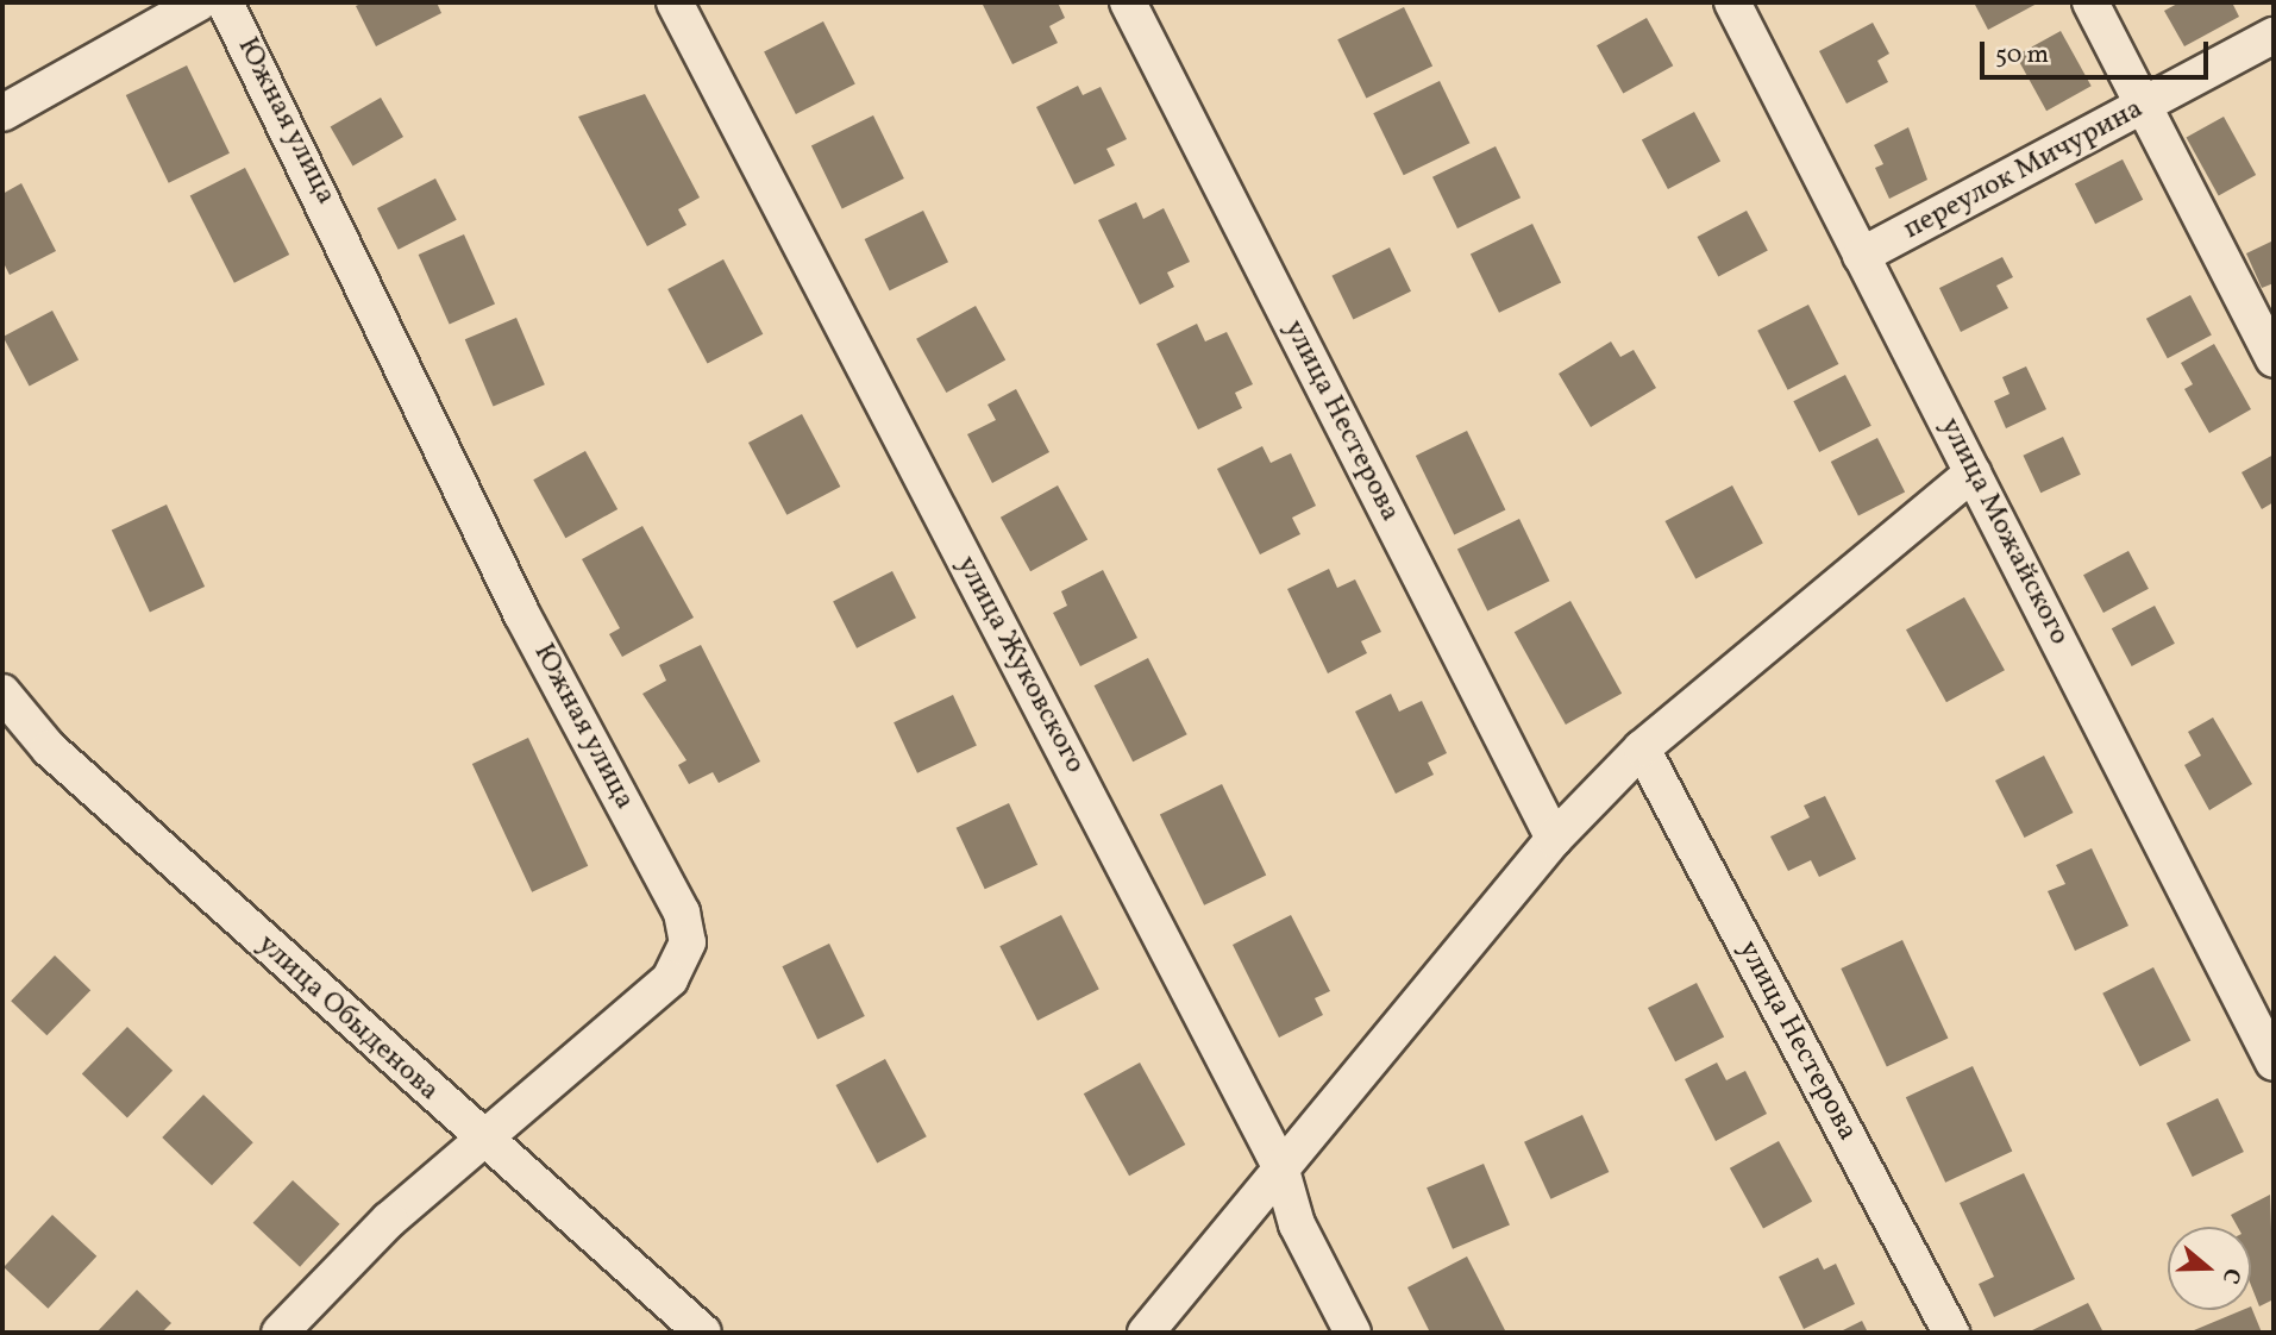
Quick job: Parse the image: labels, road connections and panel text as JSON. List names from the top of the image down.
{
  "streets": {
    "street": [
      "Южная улица",
      "переулок Мичурина",
      "улица Нестерова",
      "улица Можайского",
      "улица Жуковского",
      "улица Обыденова"
    ]
  },
  "crossings": [
    ["Южная улица", "улица Обыденова"],
    ["переулок Мичурина", "улица Можайского"]
  ],
  "scale_bar": "50 m",
  "north": "right"
}
